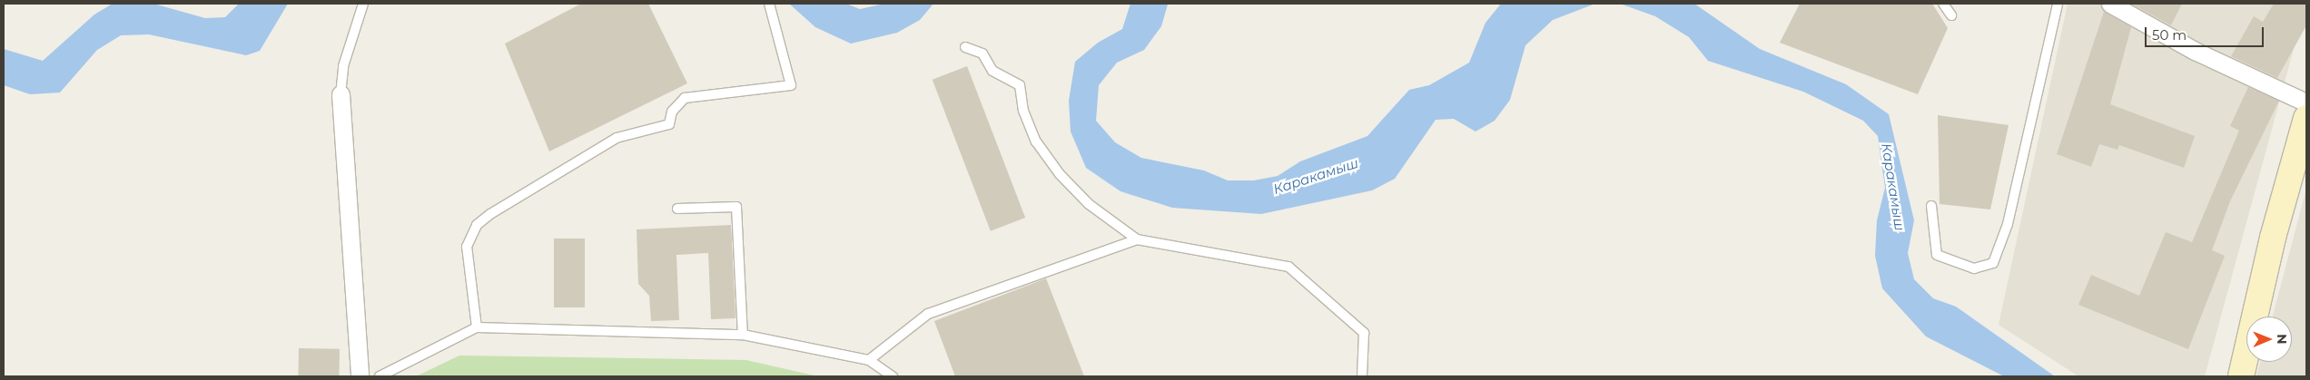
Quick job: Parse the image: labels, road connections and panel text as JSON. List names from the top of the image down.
{
  "water": ["Каракамыш"],
  "scale_bar": "50 m",
  "north": "right"
}
